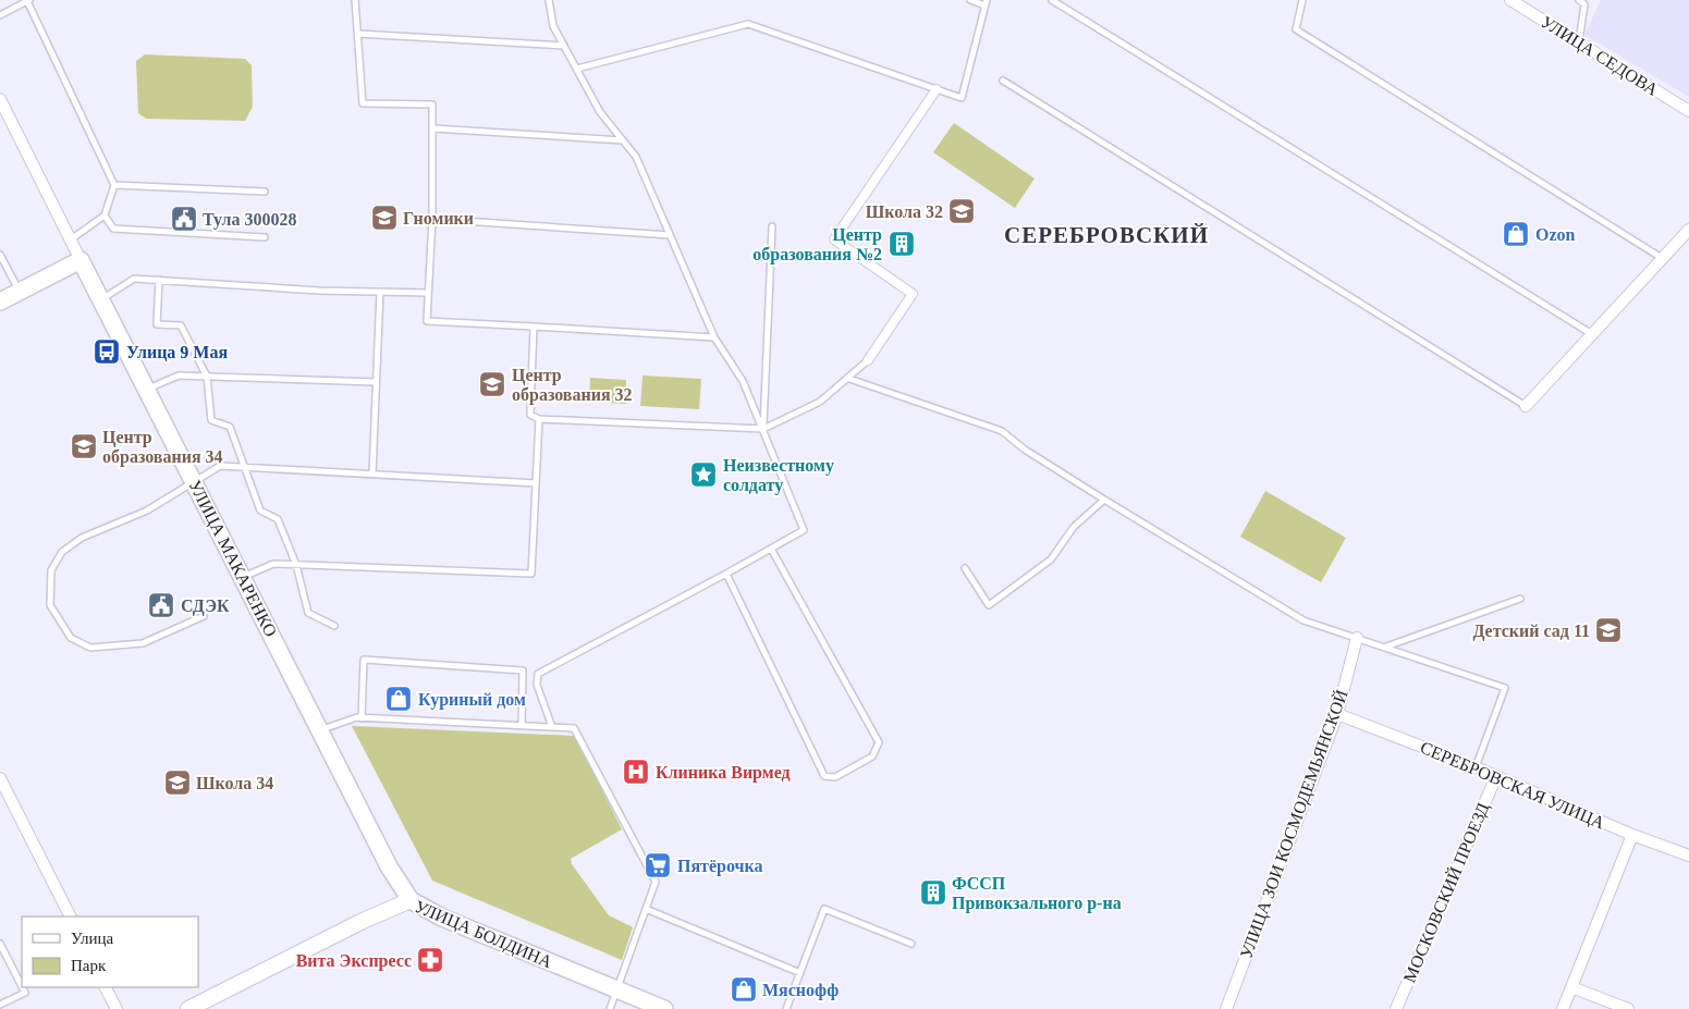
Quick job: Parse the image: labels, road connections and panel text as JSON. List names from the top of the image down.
{
  "streets": {
    "main road": ["УЛИЦА МАКАРЕНКО", "УЛИЦА БОЛДИНА"],
    "street": [
      "УЛИЦА СЕДОВА",
      "СЕРЕБРОВСКАЯ УЛИЦА",
      "УЛИЦА ЗОИ КОСМОДЕМЬЯНСКОЙ",
      "МОСКОВСКИЙ ПРОЕЗД"
    ]
  },
  "crossings": [
    ["УЛИЦА МАКАРЕНКО", "УЛИЦА БОЛДИНА"],
    ["СЕРЕБРОВСКАЯ УЛИЦА", "УЛИЦА ЗОИ КОСМОДЕМЬЯНСКОЙ"],
    ["СЕРЕБРОВСКАЯ УЛИЦА", "МОСКОВСКИЙ ПРОЕЗД"]
  ],
  "districts": ["СЕРЕБРОВСКИЙ"],
  "places": {
    "school or university": [
      "Школа 32",
      "Гномики",
      "Центр образования 32",
      "Центр образования 34",
      "Детский сад 11",
      "Школа 34"
    ],
    "public building": ["Тула 300028", "СДЭК"],
    "shop": ["Ozon", "Куриный дом", "Мяснофф"],
    "building": ["Центр образования №2", "ФССП Привокзального р-на"],
    "bus stop": ["Улица 9 Мая"],
    "place": ["Неизвестному солдату"],
    "hospital": ["Клиника Вирмед"],
    "supermarket": ["Пятёрочка"],
    "pharmacy": ["Вита Экспресс"]
  },
  "legend": ["Улица", "Парк"]
}
